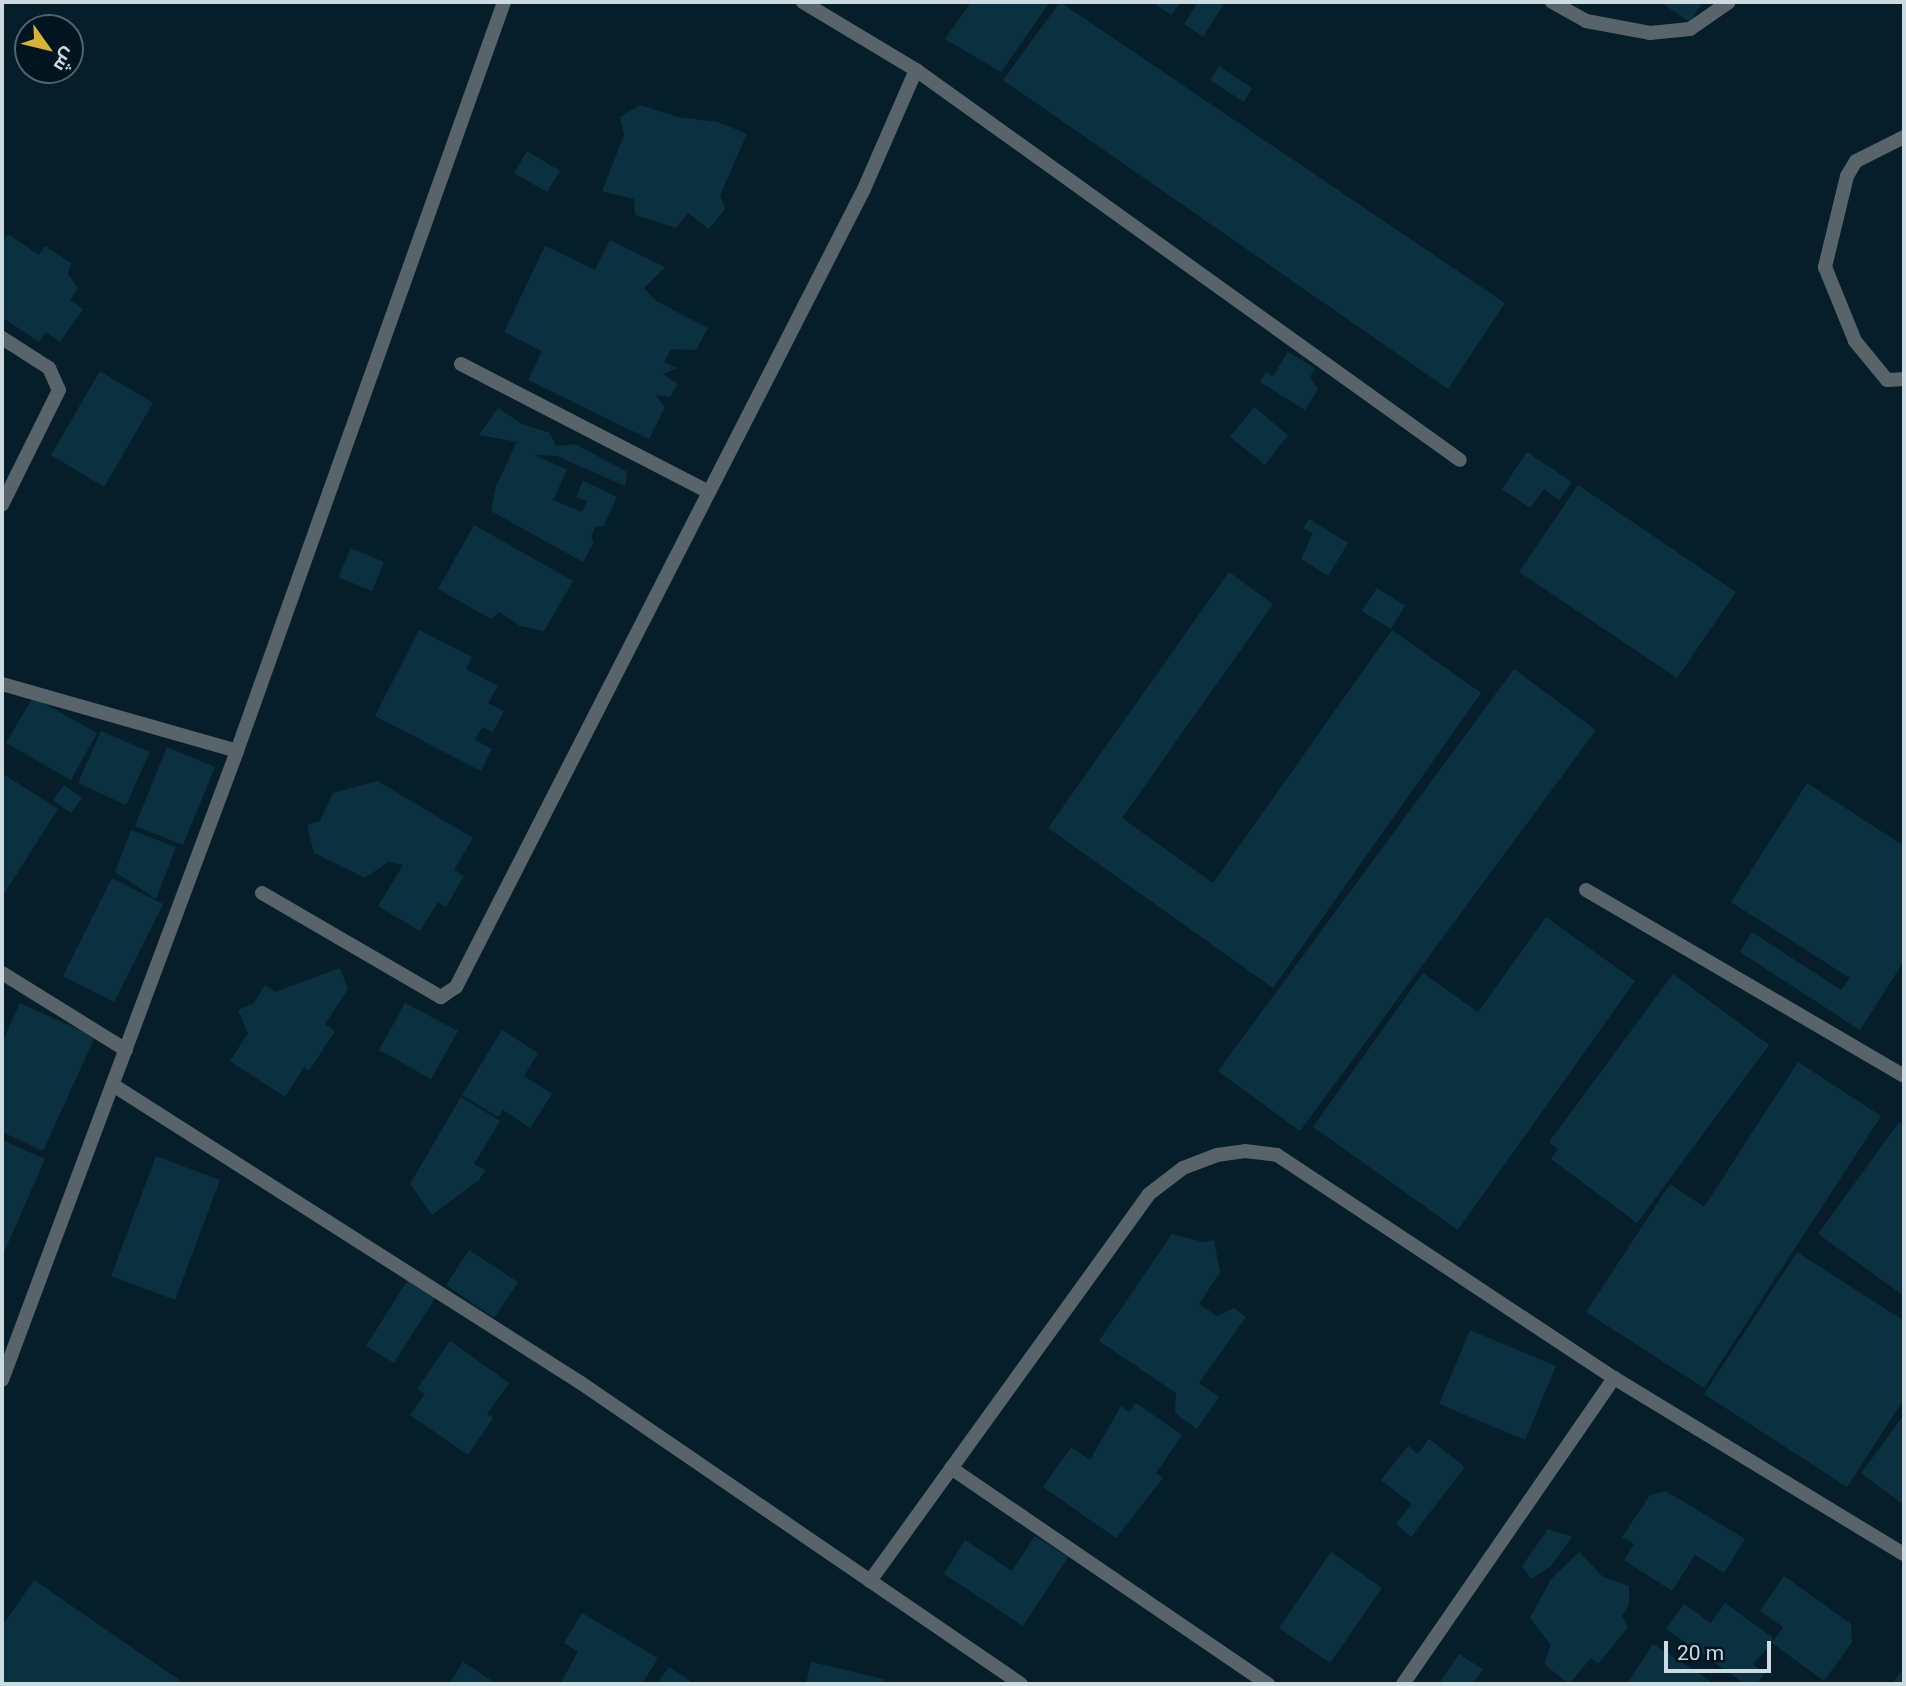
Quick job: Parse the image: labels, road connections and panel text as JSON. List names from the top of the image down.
{
  "scale_bar": "20 m",
  "north": "bottom right"
}
